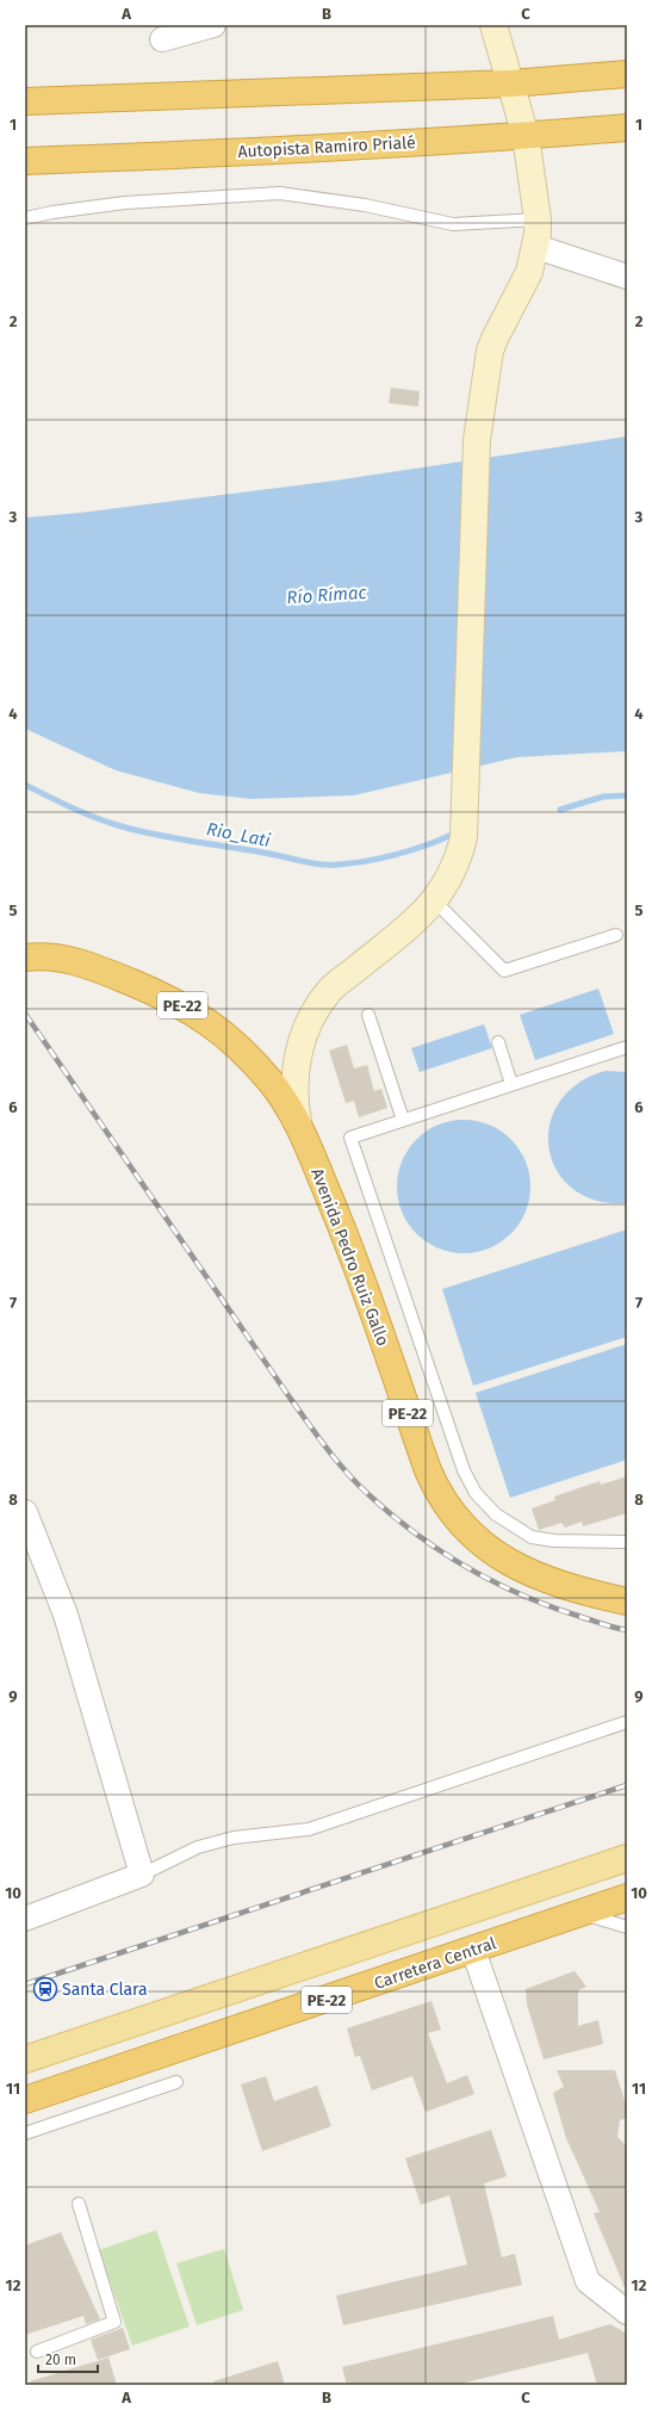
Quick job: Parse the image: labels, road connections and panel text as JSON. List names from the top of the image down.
{
  "streets": {
    "highway": [
      "Autopista Ramiro Prialé",
      "PE-22",
      "Avenida Pedro Ruiz Gallo",
      "Carretera Central"
    ]
  },
  "water": ["Río Rímac", "Rio_Lati"],
  "places": {
    "station": ["Santa Clara"]
  },
  "scale_bar": "20 m",
  "grid": {
    "columns": ["A", "B", "C"],
    "rows": [
      "1",
      "2",
      "3",
      "4",
      "5",
      "6",
      "7",
      "8",
      "9",
      "10",
      "11",
      "12"
    ]
  }
}
